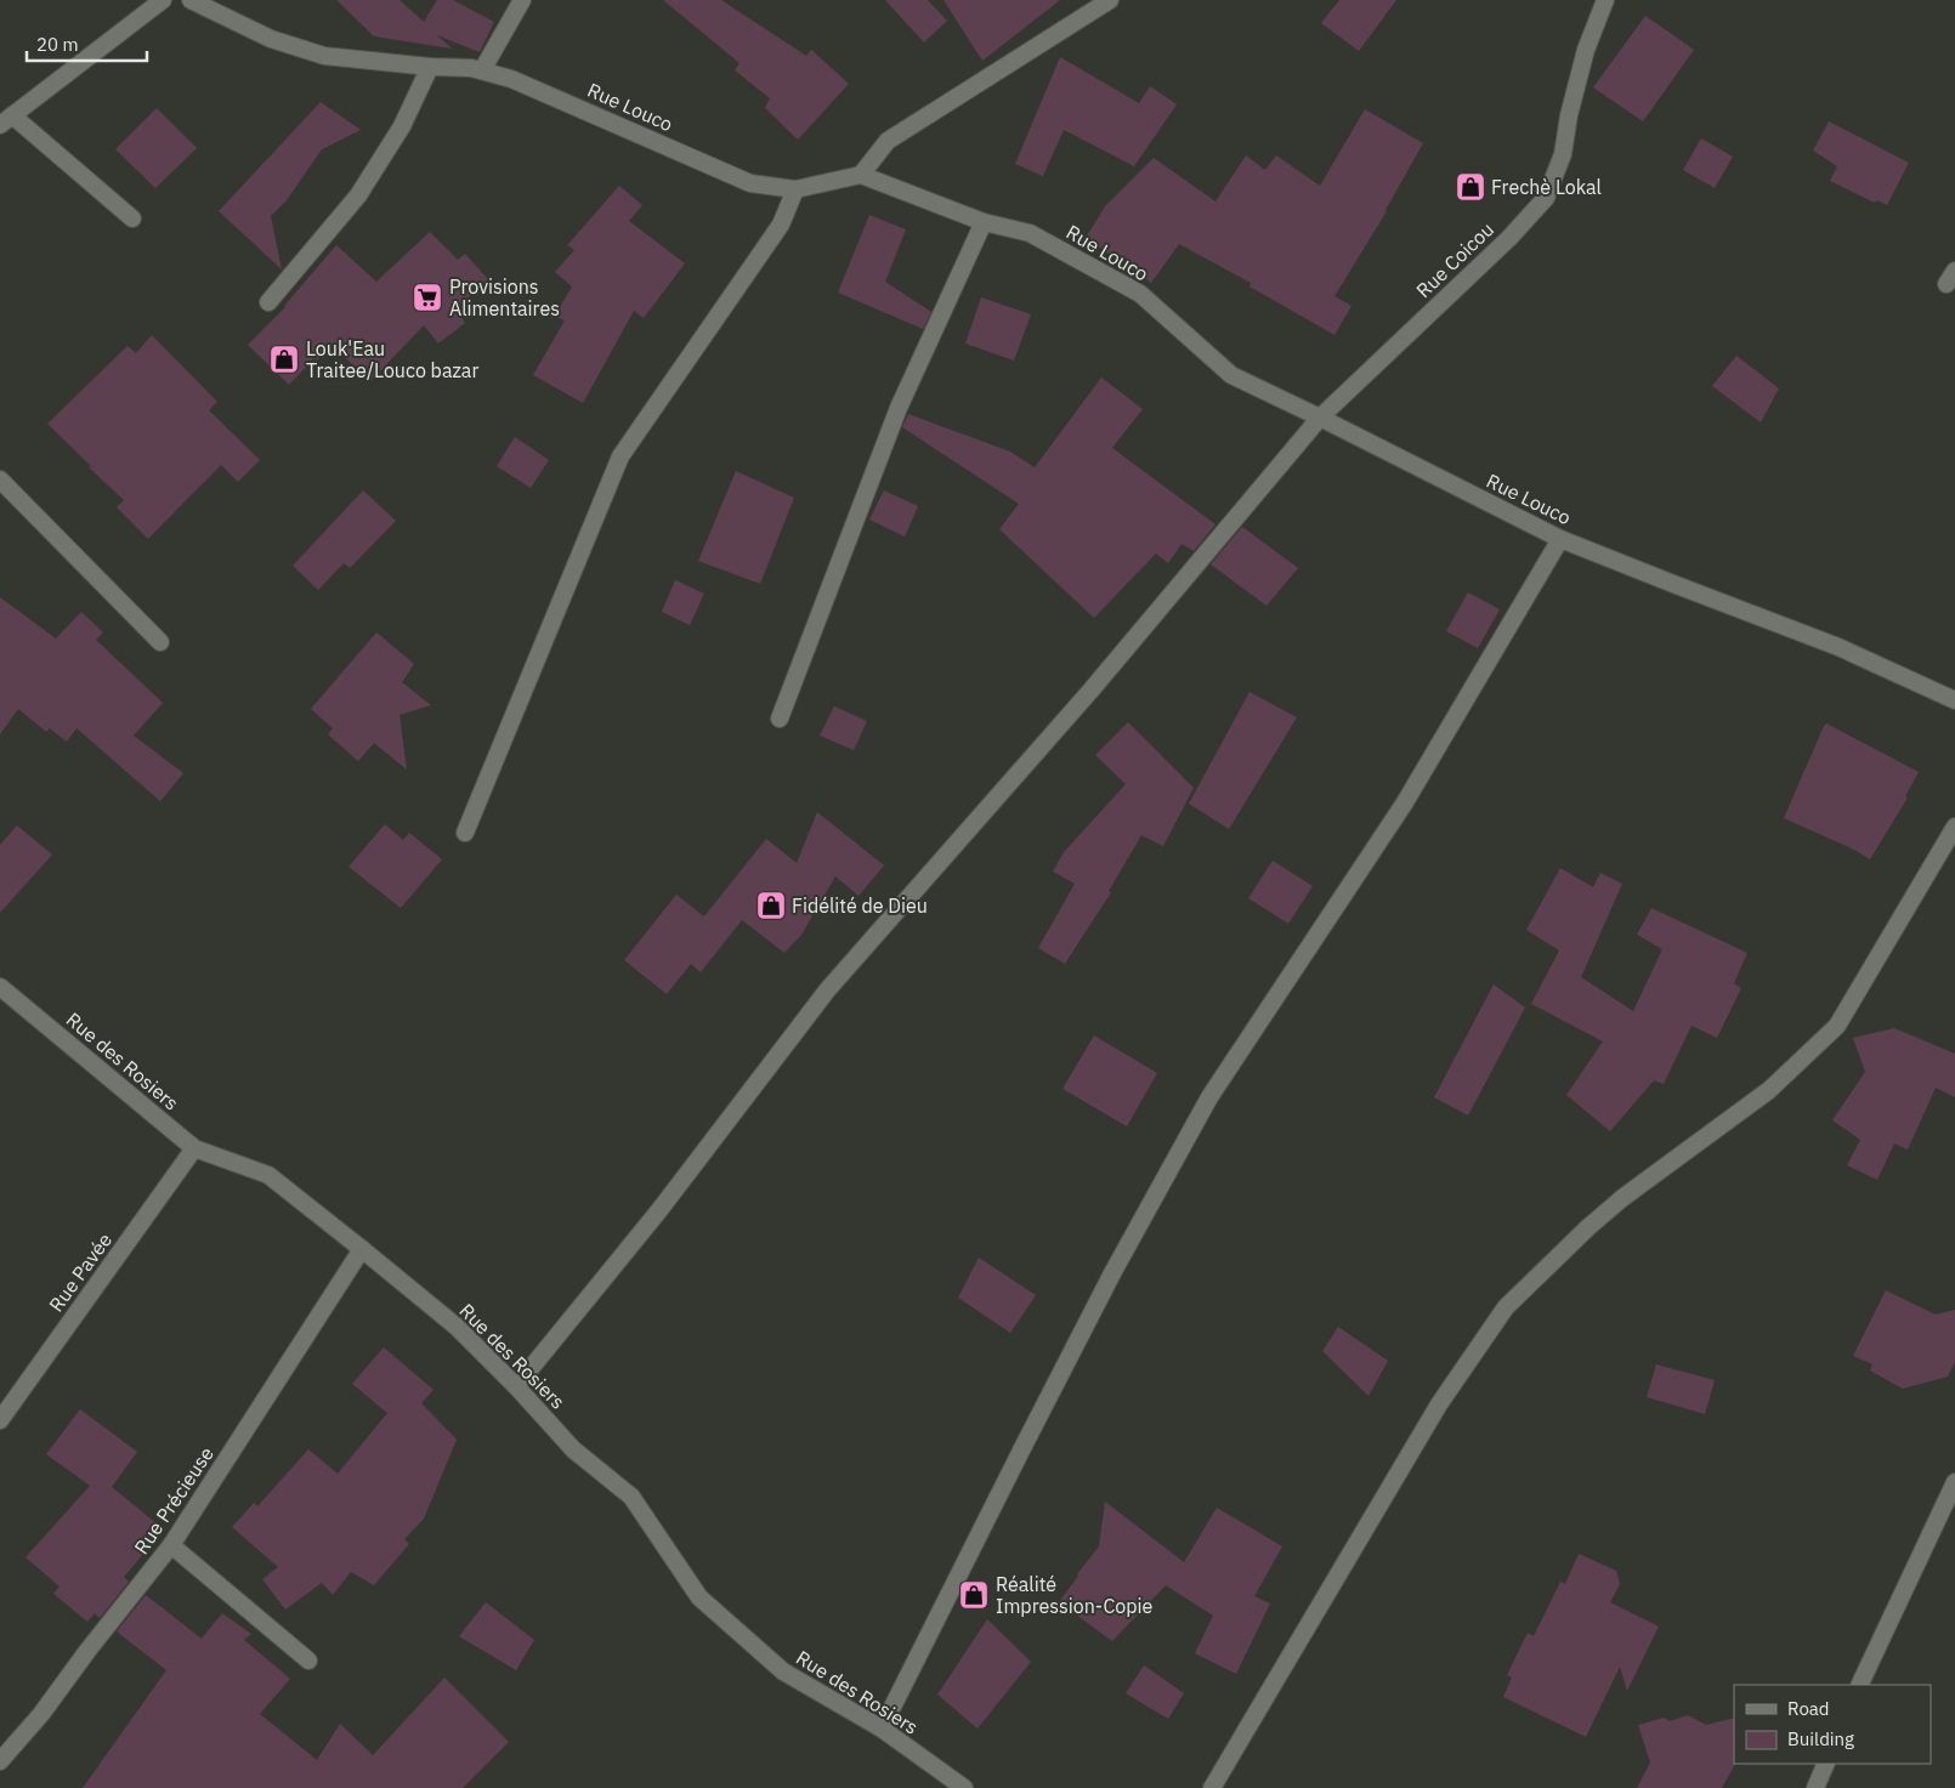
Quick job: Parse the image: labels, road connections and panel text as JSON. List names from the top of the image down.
{
  "streets": {
    "street": [
      "Rue Louco",
      "Rue Coicou",
      "Rue des Rosiers",
      "Rue Pavée",
      "Rue Précieuse"
    ]
  },
  "crossings": [
    ["Rue Louco", "Rue Coicou"],
    ["Rue Coicou", "Rue des Rosiers"],
    ["Rue des Rosiers", "Rue Pavée"],
    ["Rue des Rosiers", "Rue Précieuse"]
  ],
  "places": {
    "shop": [
      "Frechè Lokal",
      "Louk'Eau Traitee/Louco bazar",
      "Fidélité de Dieu",
      "Réalité Impression-Copie"
    ],
    "supermarket": ["Provisions Alimentaires"]
  },
  "legend": ["Road", "Building"],
  "scale_bar": "20 m"
}
